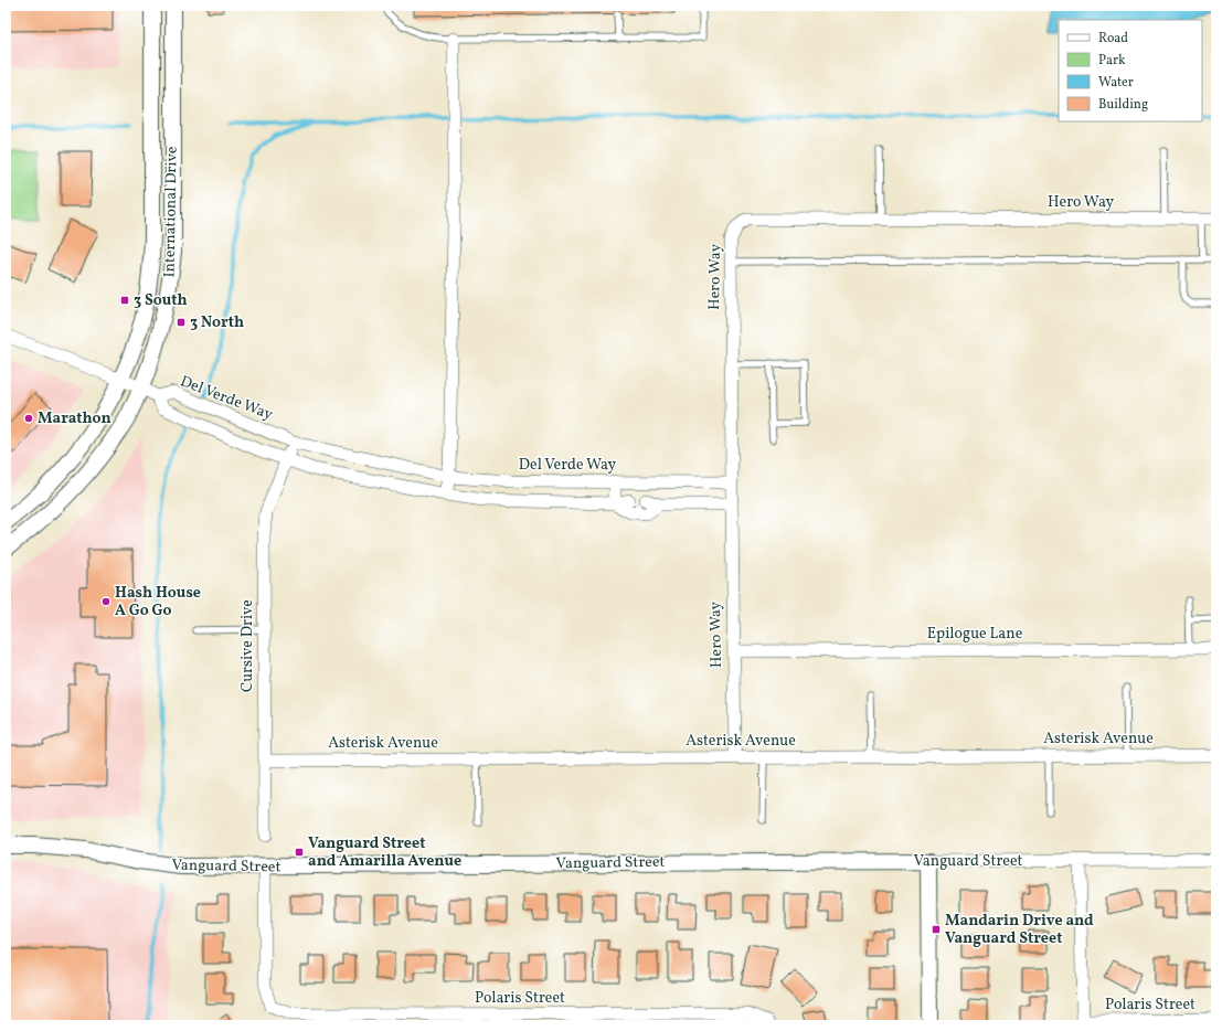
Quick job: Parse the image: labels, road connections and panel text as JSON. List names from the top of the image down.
{
  "streets": {
    "street": [
      "Hero Way",
      "International Drive",
      "Del Verde Way",
      "Epilogue Lane",
      "Cursive Drive",
      "Asterisk Avenue",
      "Vanguard Street",
      "Polaris Street"
    ]
  },
  "crossings": [
    ["Hero Way", "Del Verde Way"],
    ["Hero Way", "Epilogue Lane"],
    ["Hero Way", "Asterisk Avenue"],
    ["Del Verde Way", "Cursive Drive"],
    ["Cursive Drive", "Asterisk Avenue"],
    ["Vanguard Street", "Polaris Street"]
  ],
  "places": {
    "transit": [
      "3 South",
      "3 North",
      "Vanguard Street and Amarilla Avenue",
      "Mandarin Drive and Vanguard Street"
    ],
    "other": ["Marathon", "Hash House A Go Go"]
  },
  "legend": [
    "Road",
    "Park",
    "Water",
    "Building"
  ]
}
